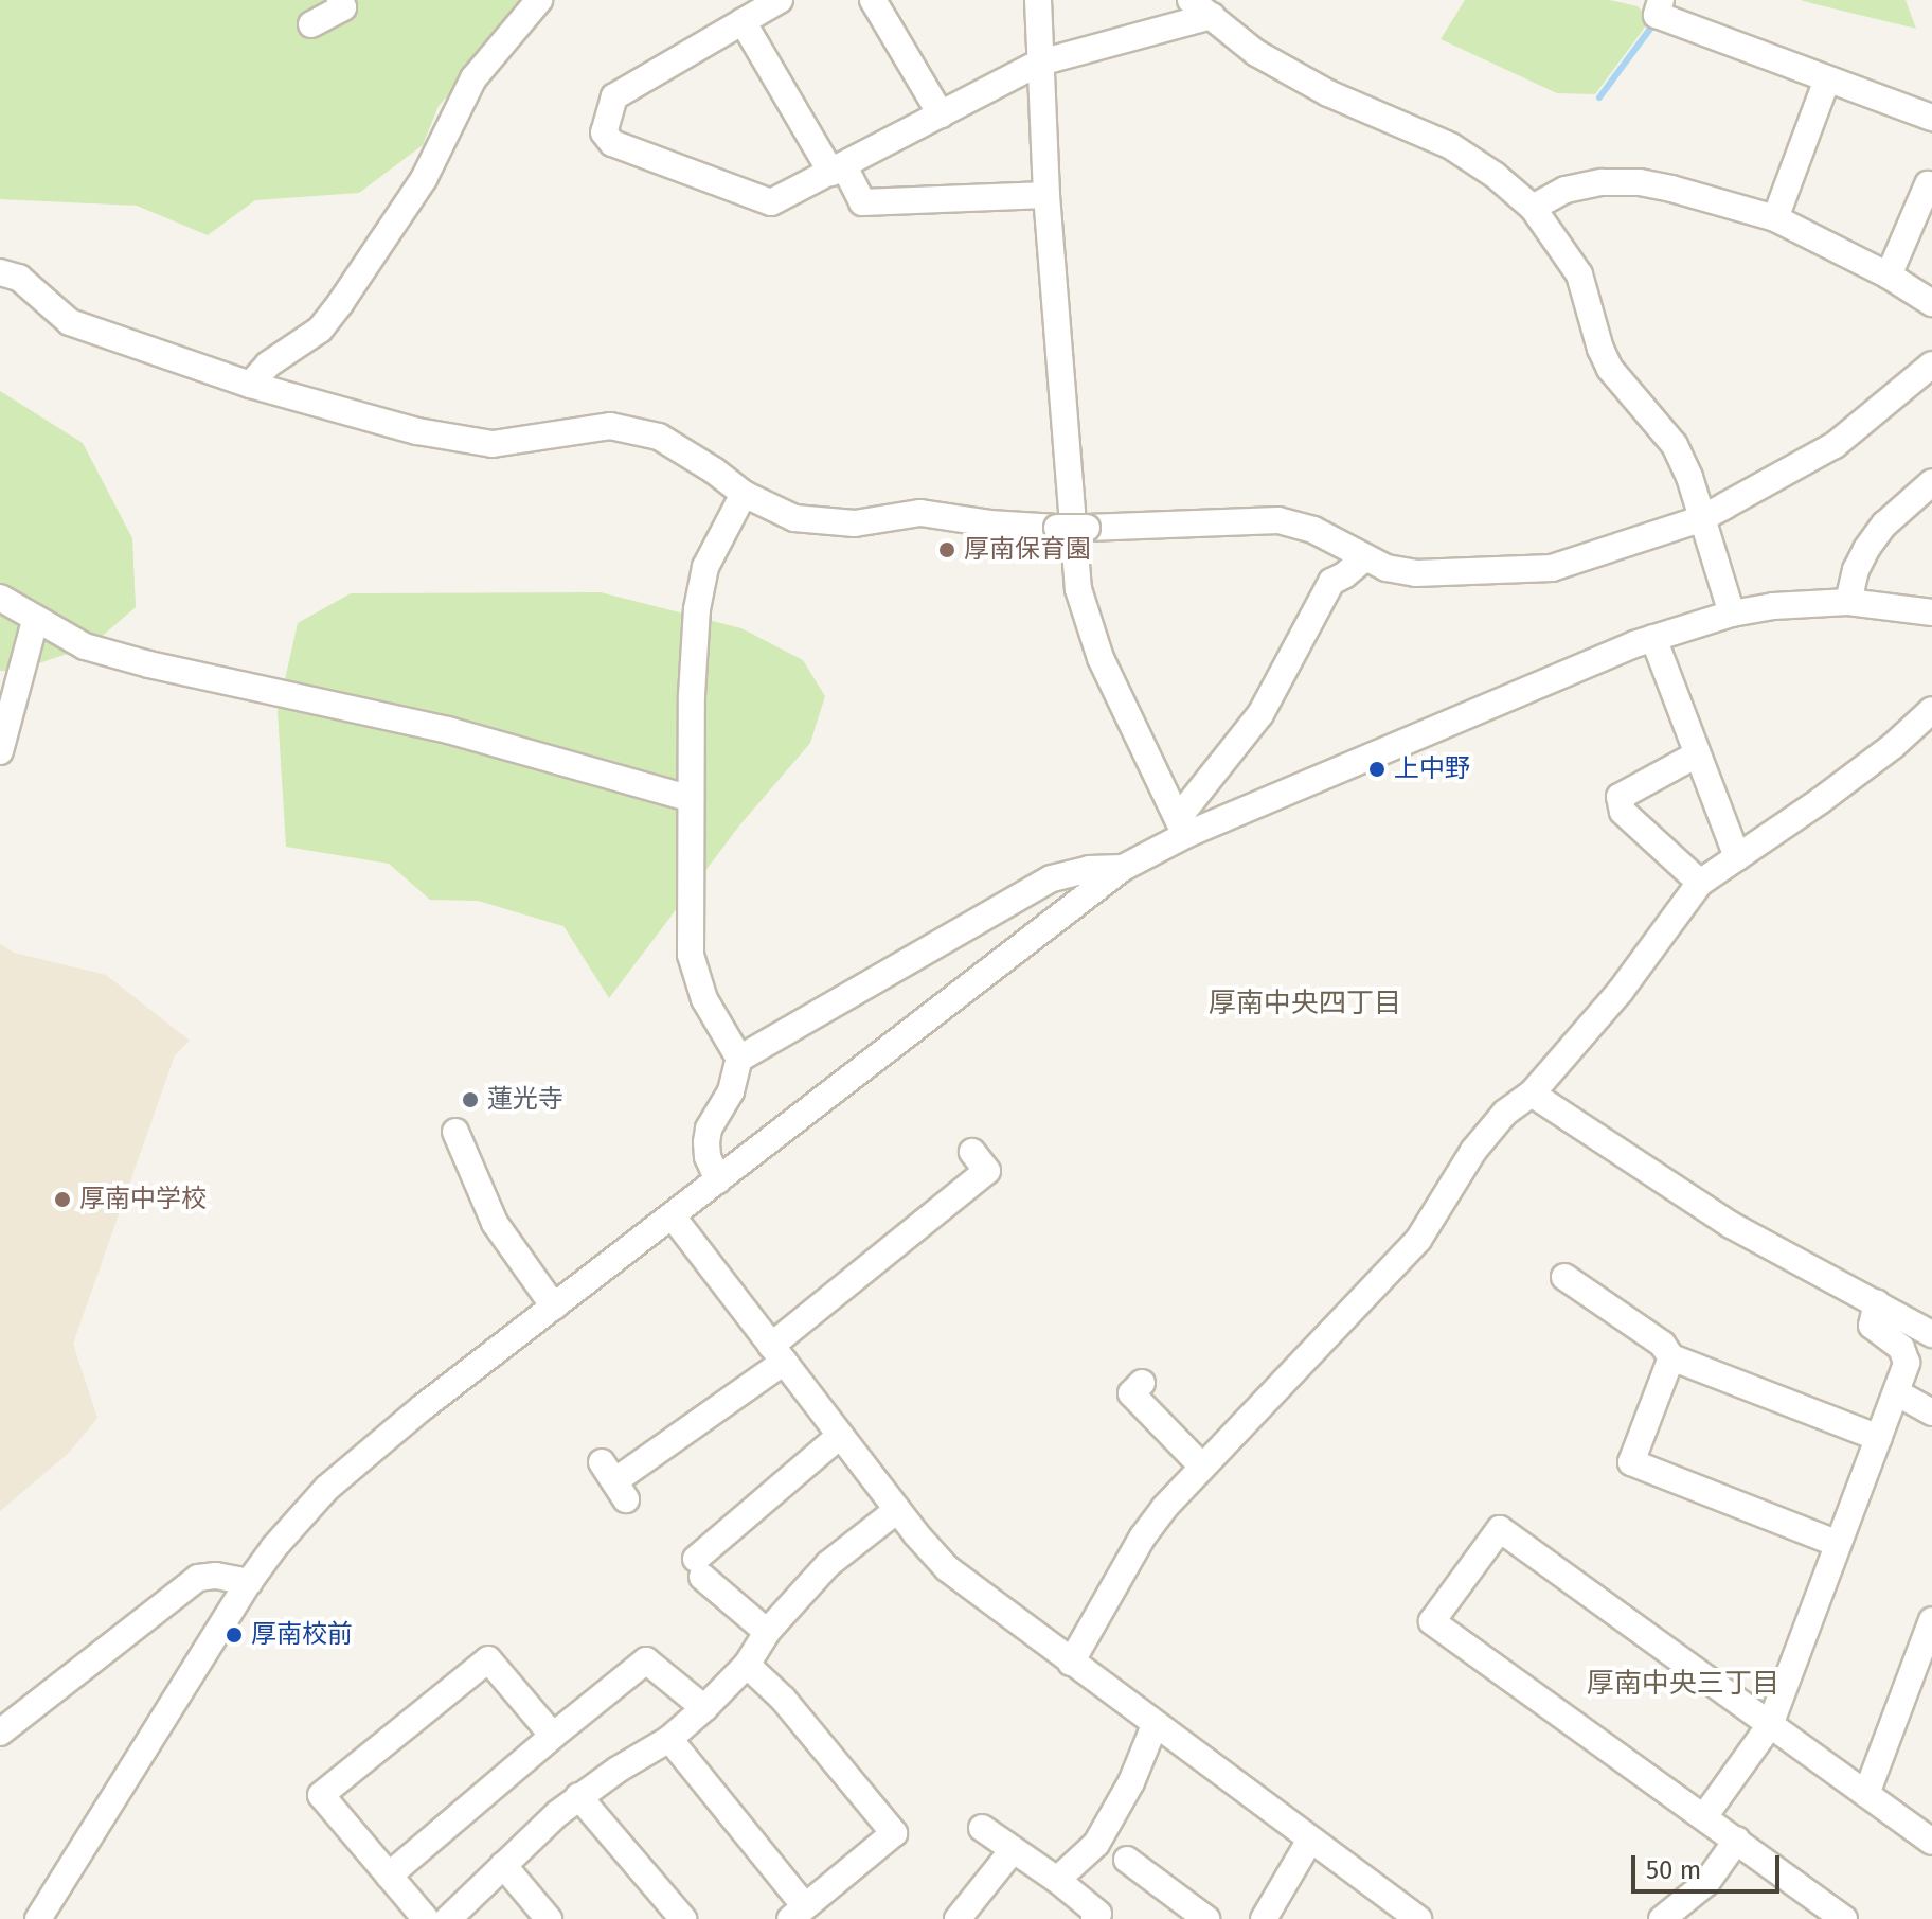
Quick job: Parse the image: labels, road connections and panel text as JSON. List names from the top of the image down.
{
  "districts": ["厚南中央四丁目", "厚南中央三丁目"],
  "places": [
    "厚南保育園",
    "上中野",
    "蓮光寺",
    "厚南中学校",
    "厚南校前"
  ],
  "scale_bar": "50 m"
}
